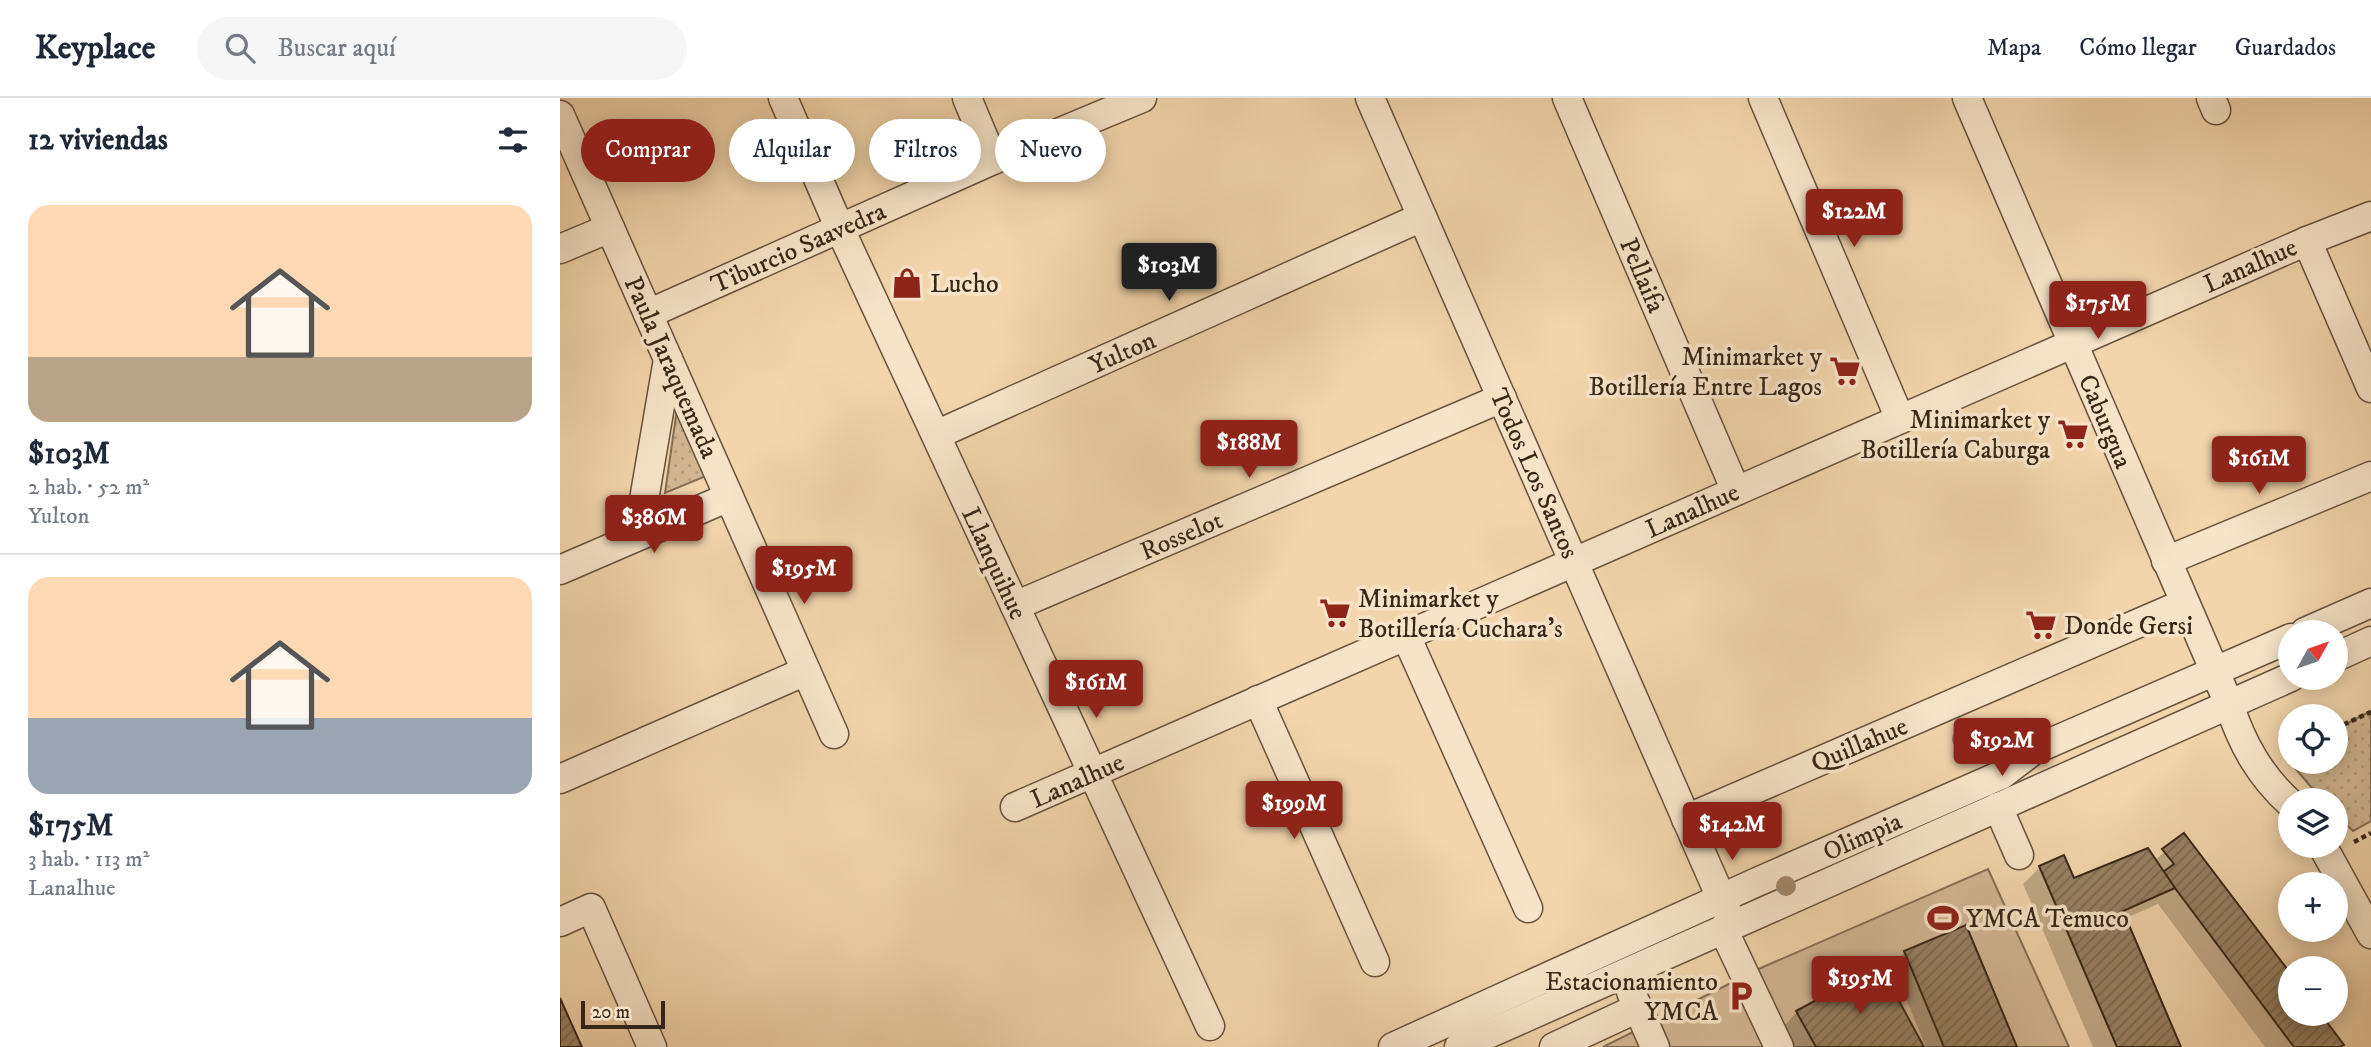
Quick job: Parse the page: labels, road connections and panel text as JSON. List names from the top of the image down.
{
  "streets": {
    "street": [
      "Tiburcio Saavedra",
      "Lanalhue",
      "Pellaifa",
      "Yulton",
      "Paula Jaraquemada",
      "Caburgua",
      "Todos Los Santos",
      "Rosselot",
      "Llanquihue",
      "Quillahue",
      "Olimpia"
    ]
  },
  "crossings": [
    ["Tiburcio Saavedra", "Paula Jaraquemada"],
    ["Tiburcio Saavedra", "Llanquihue"],
    ["Lanalhue", "Pellaifa"],
    ["Lanalhue", "Caburgua"],
    ["Lanalhue", "Todos Los Santos"],
    ["Lanalhue", "Llanquihue"],
    ["Yulton", "Todos Los Santos"],
    ["Yulton", "Llanquihue"],
    ["Caburgua", "Quillahue"],
    ["Caburgua", "Olimpia"],
    ["Todos Los Santos", "Rosselot"],
    ["Todos Los Santos", "Quillahue"],
    ["Todos Los Santos", "Olimpia"],
    ["Rosselot", "Llanquihue"]
  ],
  "places": {
    "shop": ["Lucho"],
    "supermarket": [
      "Minimarket y Botillería Entre Lagos",
      "Minimarket y Botillería Caburga",
      "Minimarket y Botillería Cuchara's",
      "Donde Gersi"
    ],
    "sports": ["YMCA Temuco"],
    "parking": ["Estacionamiento YMCA"]
  },
  "scale_bar": "20 m",
  "north": "top right",
  "page": {
    "header": "Keyplace",
    "search": "Buscar aquí",
    "nav": ["Mapa", "Cómo llegar", "Guardados"],
    "heading": "12 viviendas",
    "chip": [
      "Comprar",
      "Alquilar",
      "Filtros",
      "Nuevo"
    ],
    "list": [
      {
        "name": "$103M",
        "note": "2 hab. · 52 m² · Yulton"
      },
      {
        "name": "$175M",
        "note": "3 hab. · 113 m² · Lanalhue"
      }
    ],
    "price": [
      "$122M",
      "$103M",
      "$175M",
      "$188M",
      "$161M",
      "$386M",
      "$195M",
      "$161M",
      "$192M",
      "$199M",
      "$142M",
      "$195M"
    ],
    "map_buttons": ["+", "−"],
    "scale": "20 m"
  }
}
